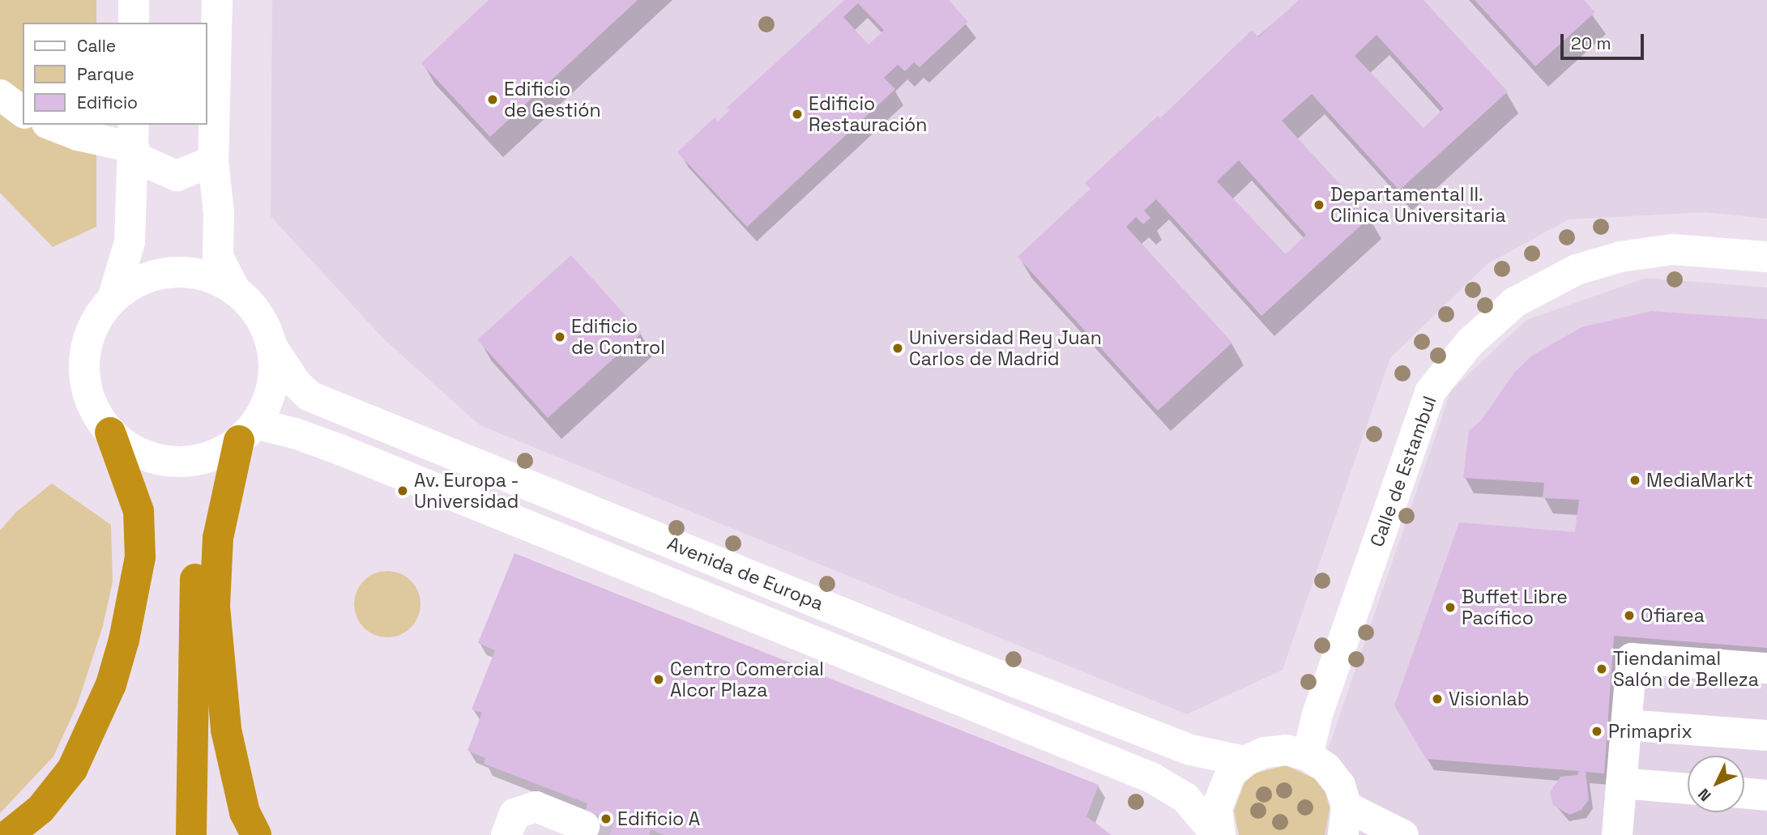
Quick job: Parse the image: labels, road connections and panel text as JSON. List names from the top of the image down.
{
  "streets": {
    "street": ["Calle de Estambul", "Avenida de Europa"]
  },
  "places": [
    "Edificio de Gestión",
    "Edificio Restauración",
    "Departamental II. Clinica Universitaria",
    "Edificio de Control",
    "Universidad Rey Juan Carlos de Madrid",
    "MediaMarkt",
    "Av. Europa - Universidad",
    "Buffet Libre Pacífico",
    "Ofiarea",
    "Tiendanimal Salón de Belleza",
    "Centro Comercial Alcor Plaza",
    "Visionlab",
    "Primaprix",
    "Edificio A"
  ],
  "legend": ["Calle", "Parque", "Edificio"],
  "scale_bar": "20 m",
  "north": "bottom left"
}
